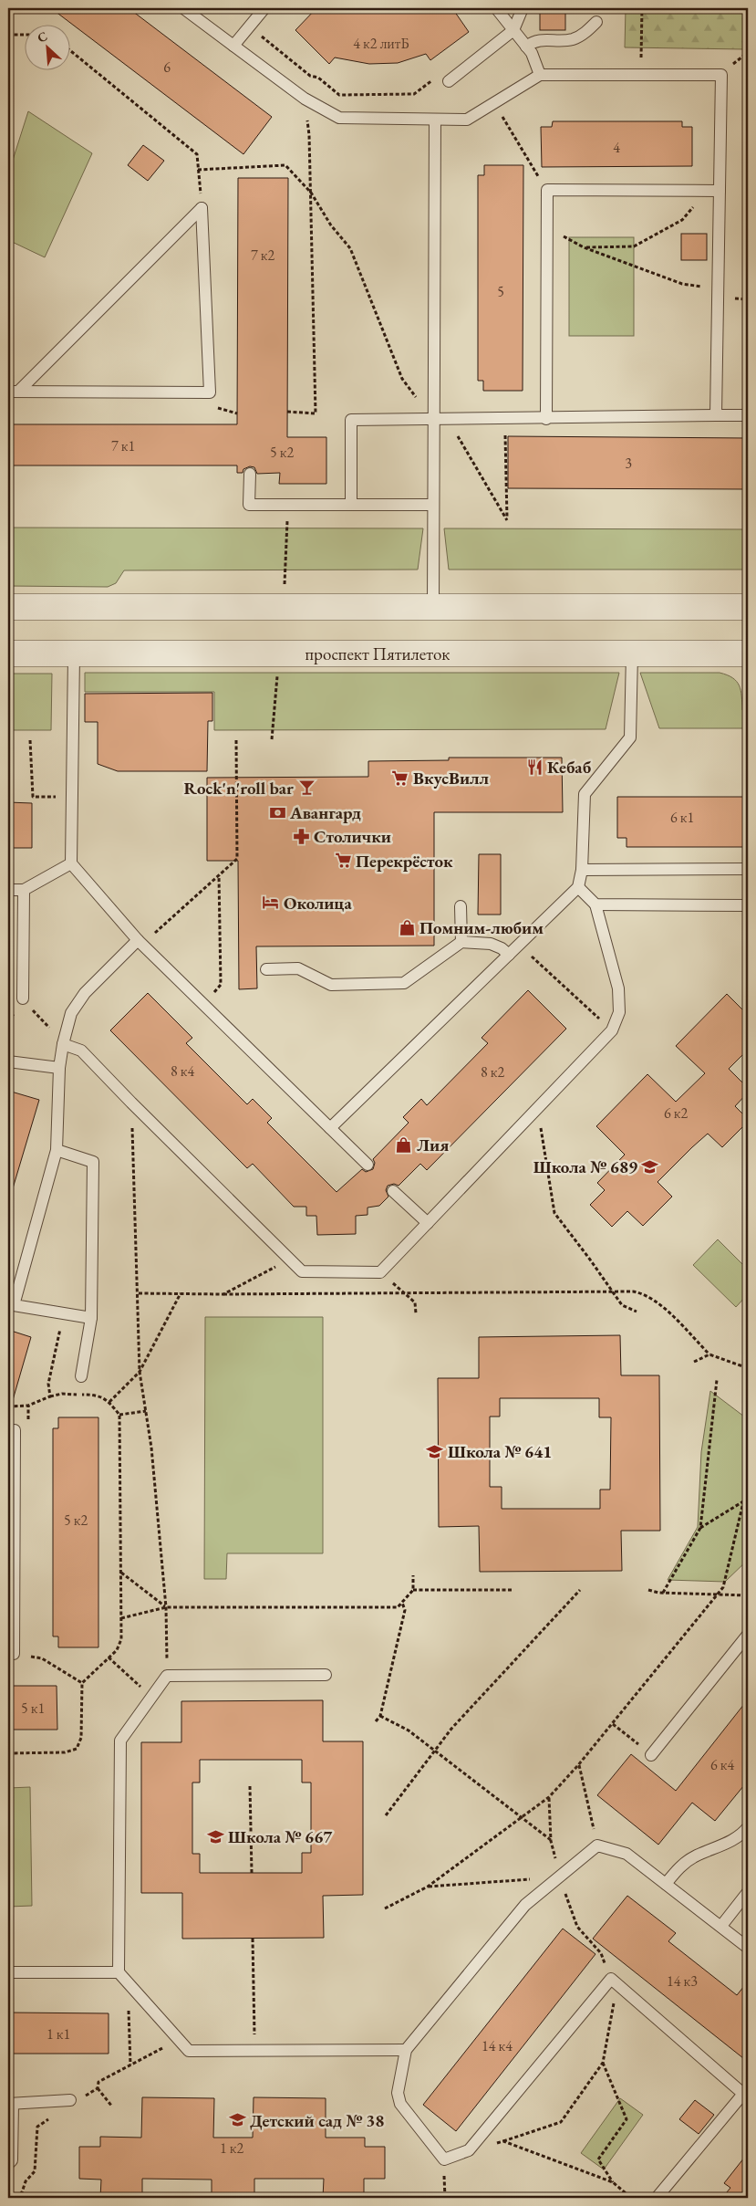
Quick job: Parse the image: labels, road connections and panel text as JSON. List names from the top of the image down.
{
  "streets": {
    "street": ["проспект Пятилеток"]
  },
  "places": {
    "restaurant": ["Кебаб"],
    "supermarket": ["ВкусВилл", "Перекрёсток"],
    "bar": ["Rock'n'roll bar"],
    "bank": ["Авангард"],
    "pharmacy": ["Столички"],
    "hotel": ["Околица"],
    "shop": ["Помним-любим", "Лия"],
    "school or university": [
      "Школа № 689",
      "Школа № 641",
      "Школа № 667",
      "Детский сад № 38"
    ]
  },
  "house_numbers": [
    "4 к2 литБ",
    "6",
    "4",
    "7 к2",
    "5",
    "7 к1",
    "5 к2",
    "3",
    "6 к1",
    "8 к4",
    "8 к2",
    "6 к2",
    "5 к2",
    "5 к1",
    "6 к4",
    "14 к3",
    "1 к1",
    "14 к4",
    "1 к2"
  ],
  "north": "top left"
}
